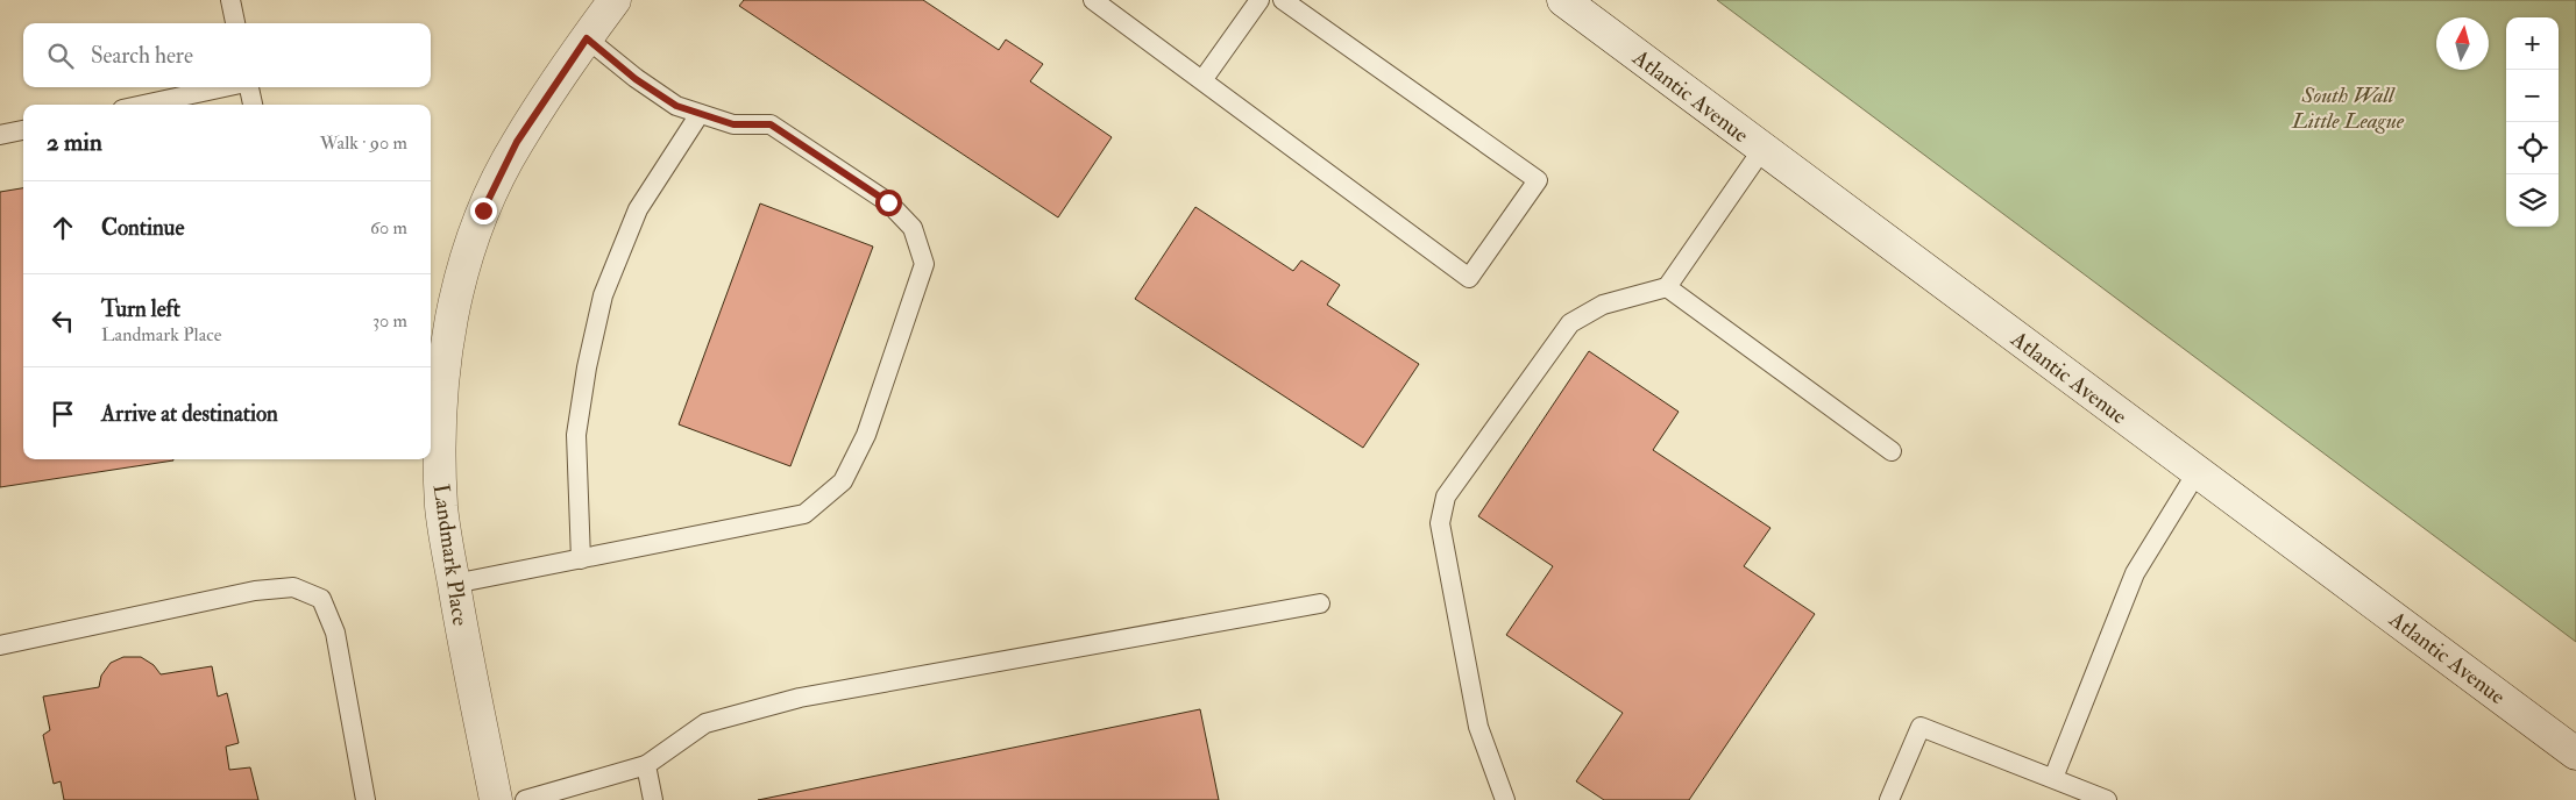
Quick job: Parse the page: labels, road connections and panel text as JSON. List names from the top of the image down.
{
  "streets": {
    "main road": ["Atlantic Avenue", "Landmark Place"]
  },
  "parks": ["South Wall Little League"],
  "north": "top",
  "page": {
    "map_buttons": ["+", "−"],
    "search": "Search here",
    "heading": ["2 min", "Walk · 90 m"],
    "list": [
      ["Continue", "60 m"],
      ["Turn left", "Landmark Place", "30 m"],
      "Arrive at destination"
    ]
  }
}
